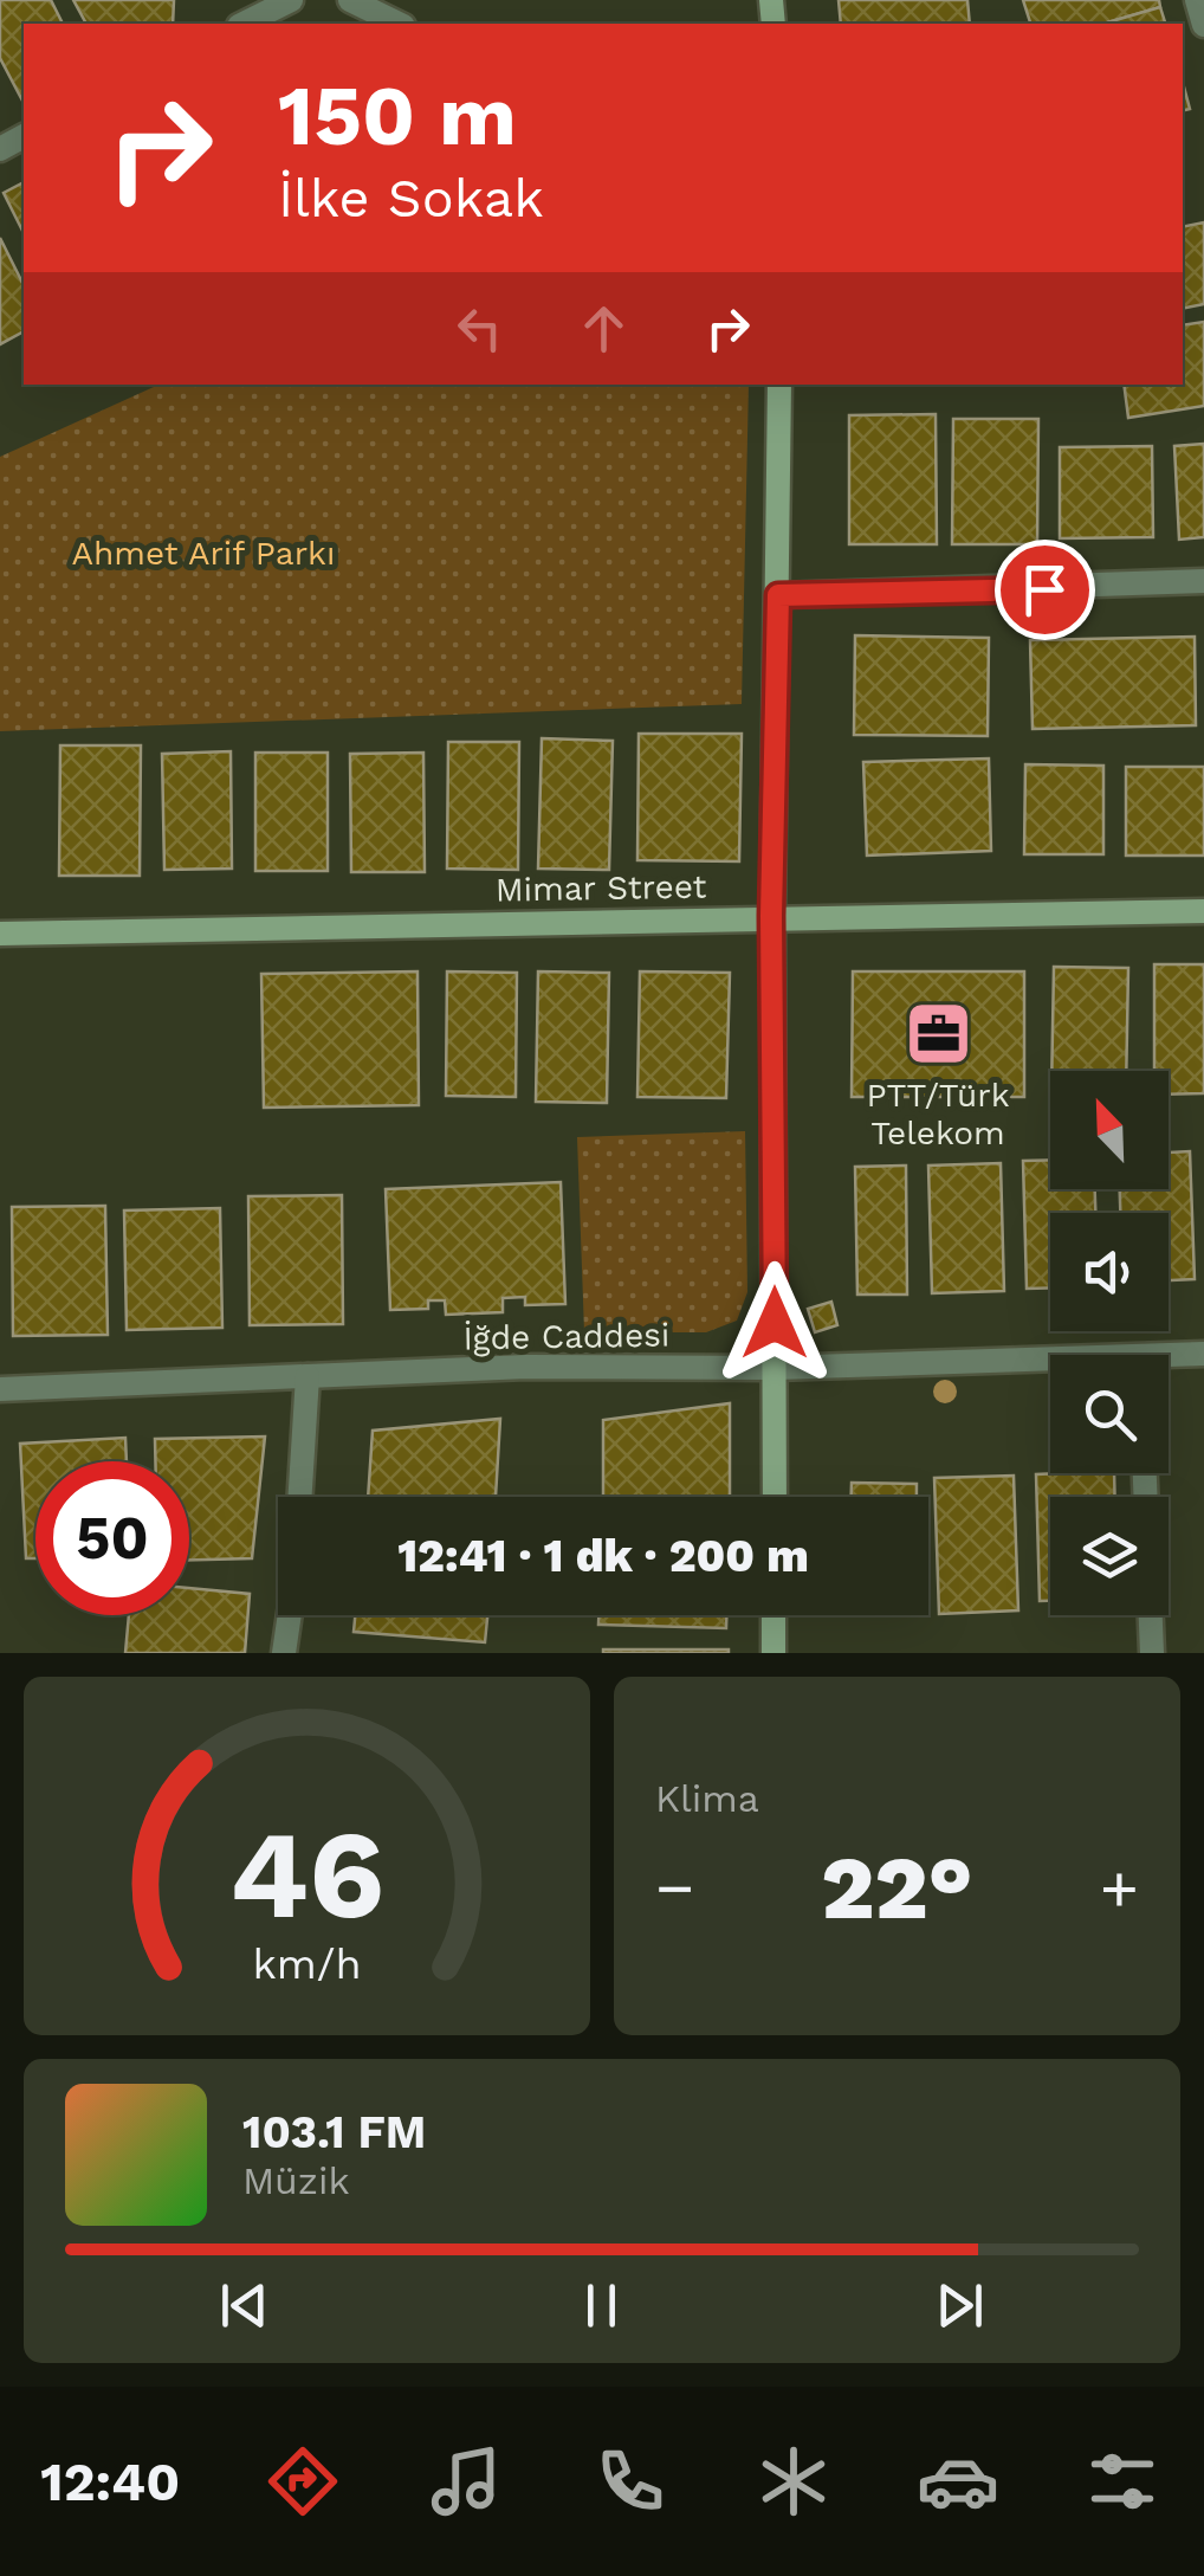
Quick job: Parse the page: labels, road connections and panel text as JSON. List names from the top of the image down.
{
  "streets": {
    "main road": ["Mimar Street"],
    "street": ["İğde Caddesi"]
  },
  "parks": ["Ahmet Arif Parkı"],
  "places": {
    "office": ["PTT/Türk Telekom"]
  },
  "north": "top left",
  "page": {
    "turn": ["150 m", "İlke Sokak"],
    "limit": "50",
    "trip": "12:41 · 1 dk · 200 m",
    "tile": "Klima",
    "heat": ["−", "22°", "+"],
    "song": ["103.1 FM", "Müzik"],
    "tabs": "12:40",
    "gauge": ["46", "km/h"]
  }
}
